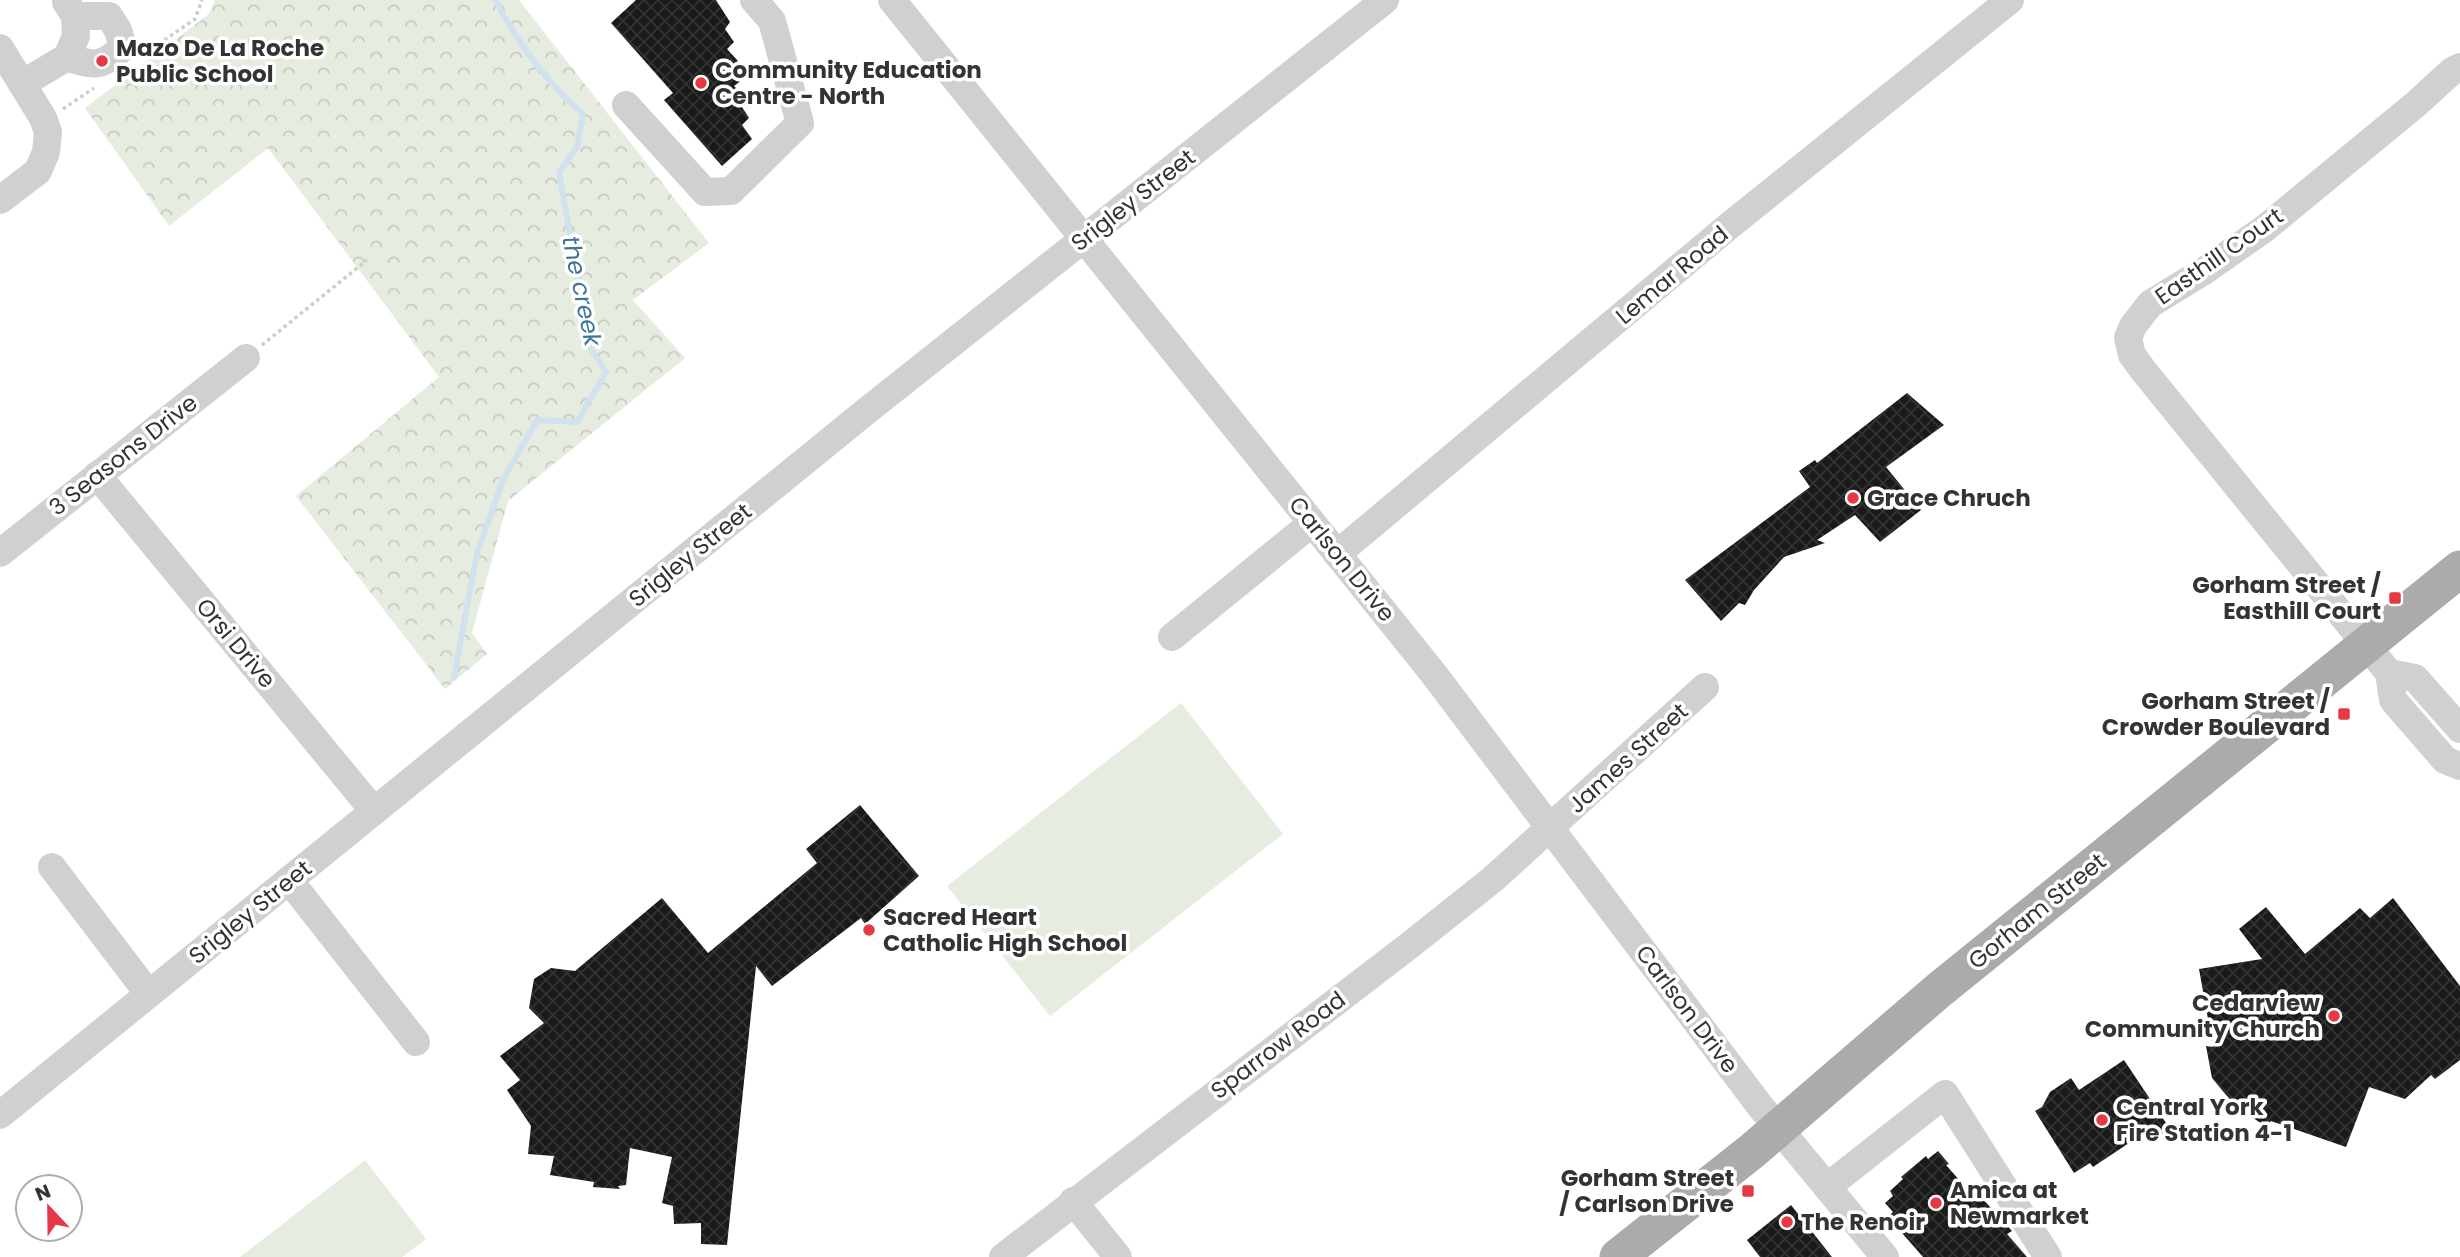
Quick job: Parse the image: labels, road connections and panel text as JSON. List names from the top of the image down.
{
  "streets": {
    "main road": ["Gorham Street"],
    "street": [
      "Srigley Street",
      "Easthill Court",
      "Lemar Road",
      "3 Seasons Drive",
      "Carlson Drive",
      "Orsi Drive",
      "James Street",
      "Sparrow Road"
    ]
  },
  "crossings": [
    ["Srigley Street", "Carlson Drive"],
    ["Srigley Street", "Orsi Drive"],
    ["Easthill Court", "Gorham Street"],
    ["Lemar Road", "Carlson Drive"],
    ["3 Seasons Drive", "Orsi Drive"],
    ["Carlson Drive", "James Street"],
    ["Carlson Drive", "Gorham Street"],
    ["Carlson Drive", "Sparrow Road"],
    ["James Street", "Sparrow Road"]
  ],
  "water": ["the creek"],
  "places": {
    "other": [
      "Mazo De La Roche Public School",
      "Community Education Centre - North",
      "Grace Chruch",
      "Sacred Heart Catholic High School",
      "Cedarview Community Church",
      "Central York Fire Station 4-1",
      "Amica at Newmarket",
      "The Renoir"
    ],
    "transit": ["Gorham Street / Easthill Court", "Gorham Street / Crowder Boulevard", "Gorham Street / Carlson Drive"]
  },
  "north": "top"
}
